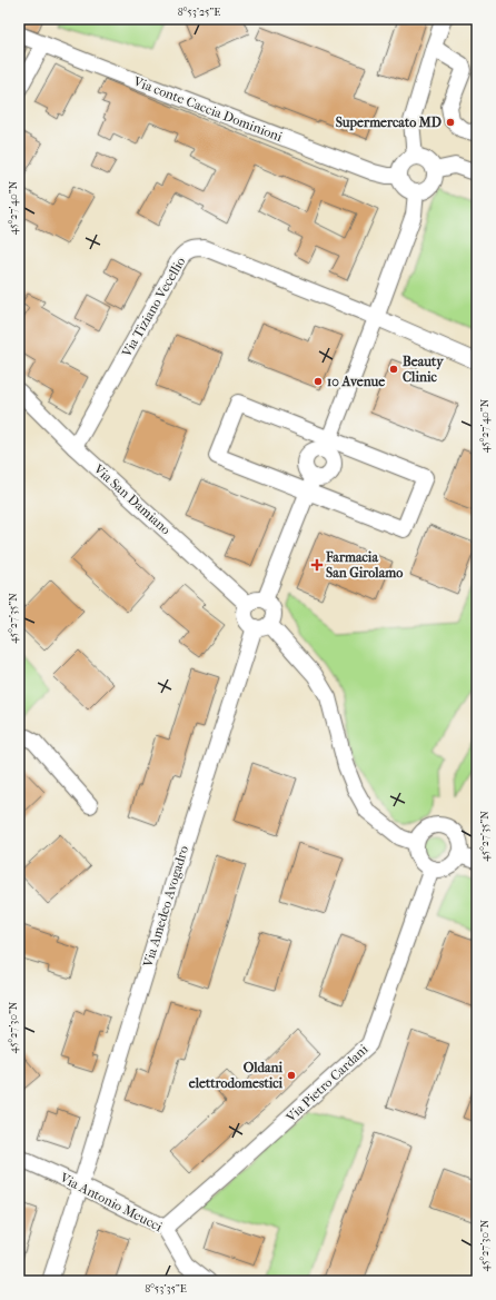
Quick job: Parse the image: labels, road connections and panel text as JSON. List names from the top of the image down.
{
  "streets": {
    "street": [
      "Via conte Caccia Dominioni",
      "Via Tiziano Vecellio",
      "Via San Damiano",
      "Via Amedeo Avogadro",
      "Via Pietro Cardani",
      "Via Antonio Meucci"
    ]
  },
  "crossings": [
    ["Via Tiziano Vecellio", "Via San Damiano"],
    ["Via San Damiano", "Via Amedeo Avogadro"],
    ["Via Amedeo Avogadro", "Via Antonio Meucci"],
    ["Via Pietro Cardani", "Via Antonio Meucci"]
  ],
  "places": {
    "other": [
      "Supermercato MD",
      "Beauty Clinic",
      "10 Avenue",
      "Oldani elettrodomestici"
    ],
    "health": ["Farmacia San Girolamo"]
  },
  "coordinates": [
    "8°53'25\"E",
    "45°27'40\"N",
    "45°27'35\"N",
    "45°27'30\"N",
    "8°53'35\"E"
  ]
}
